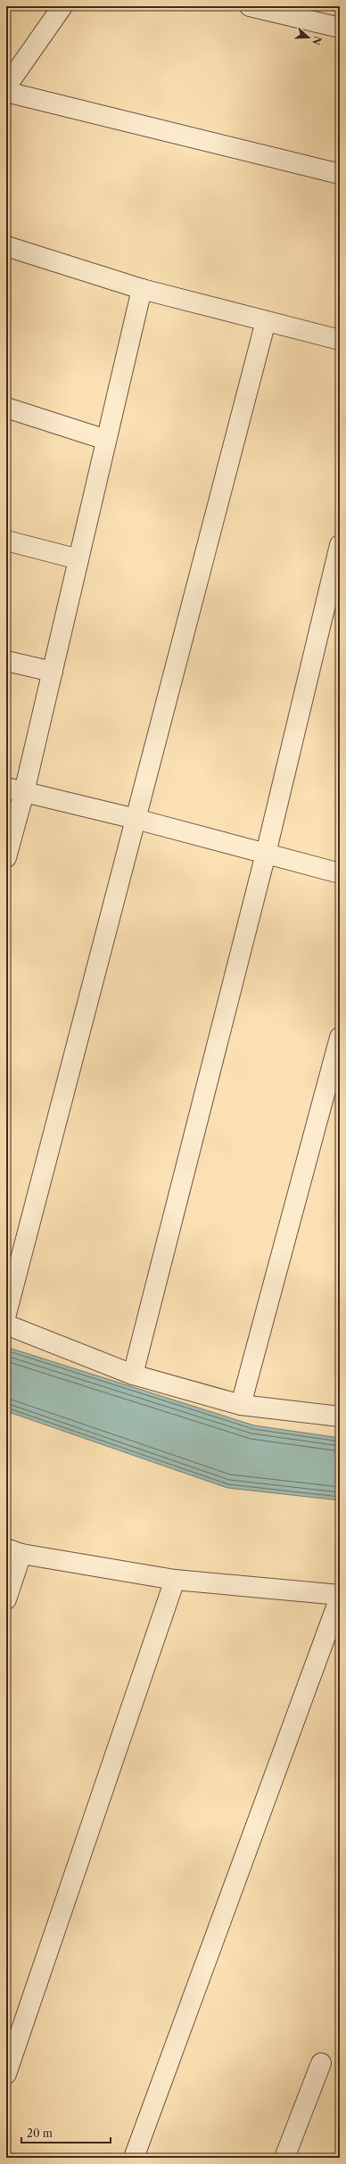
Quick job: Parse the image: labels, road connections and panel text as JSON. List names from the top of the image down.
{
  "scale_bar": "20 m",
  "north": "right"
}
